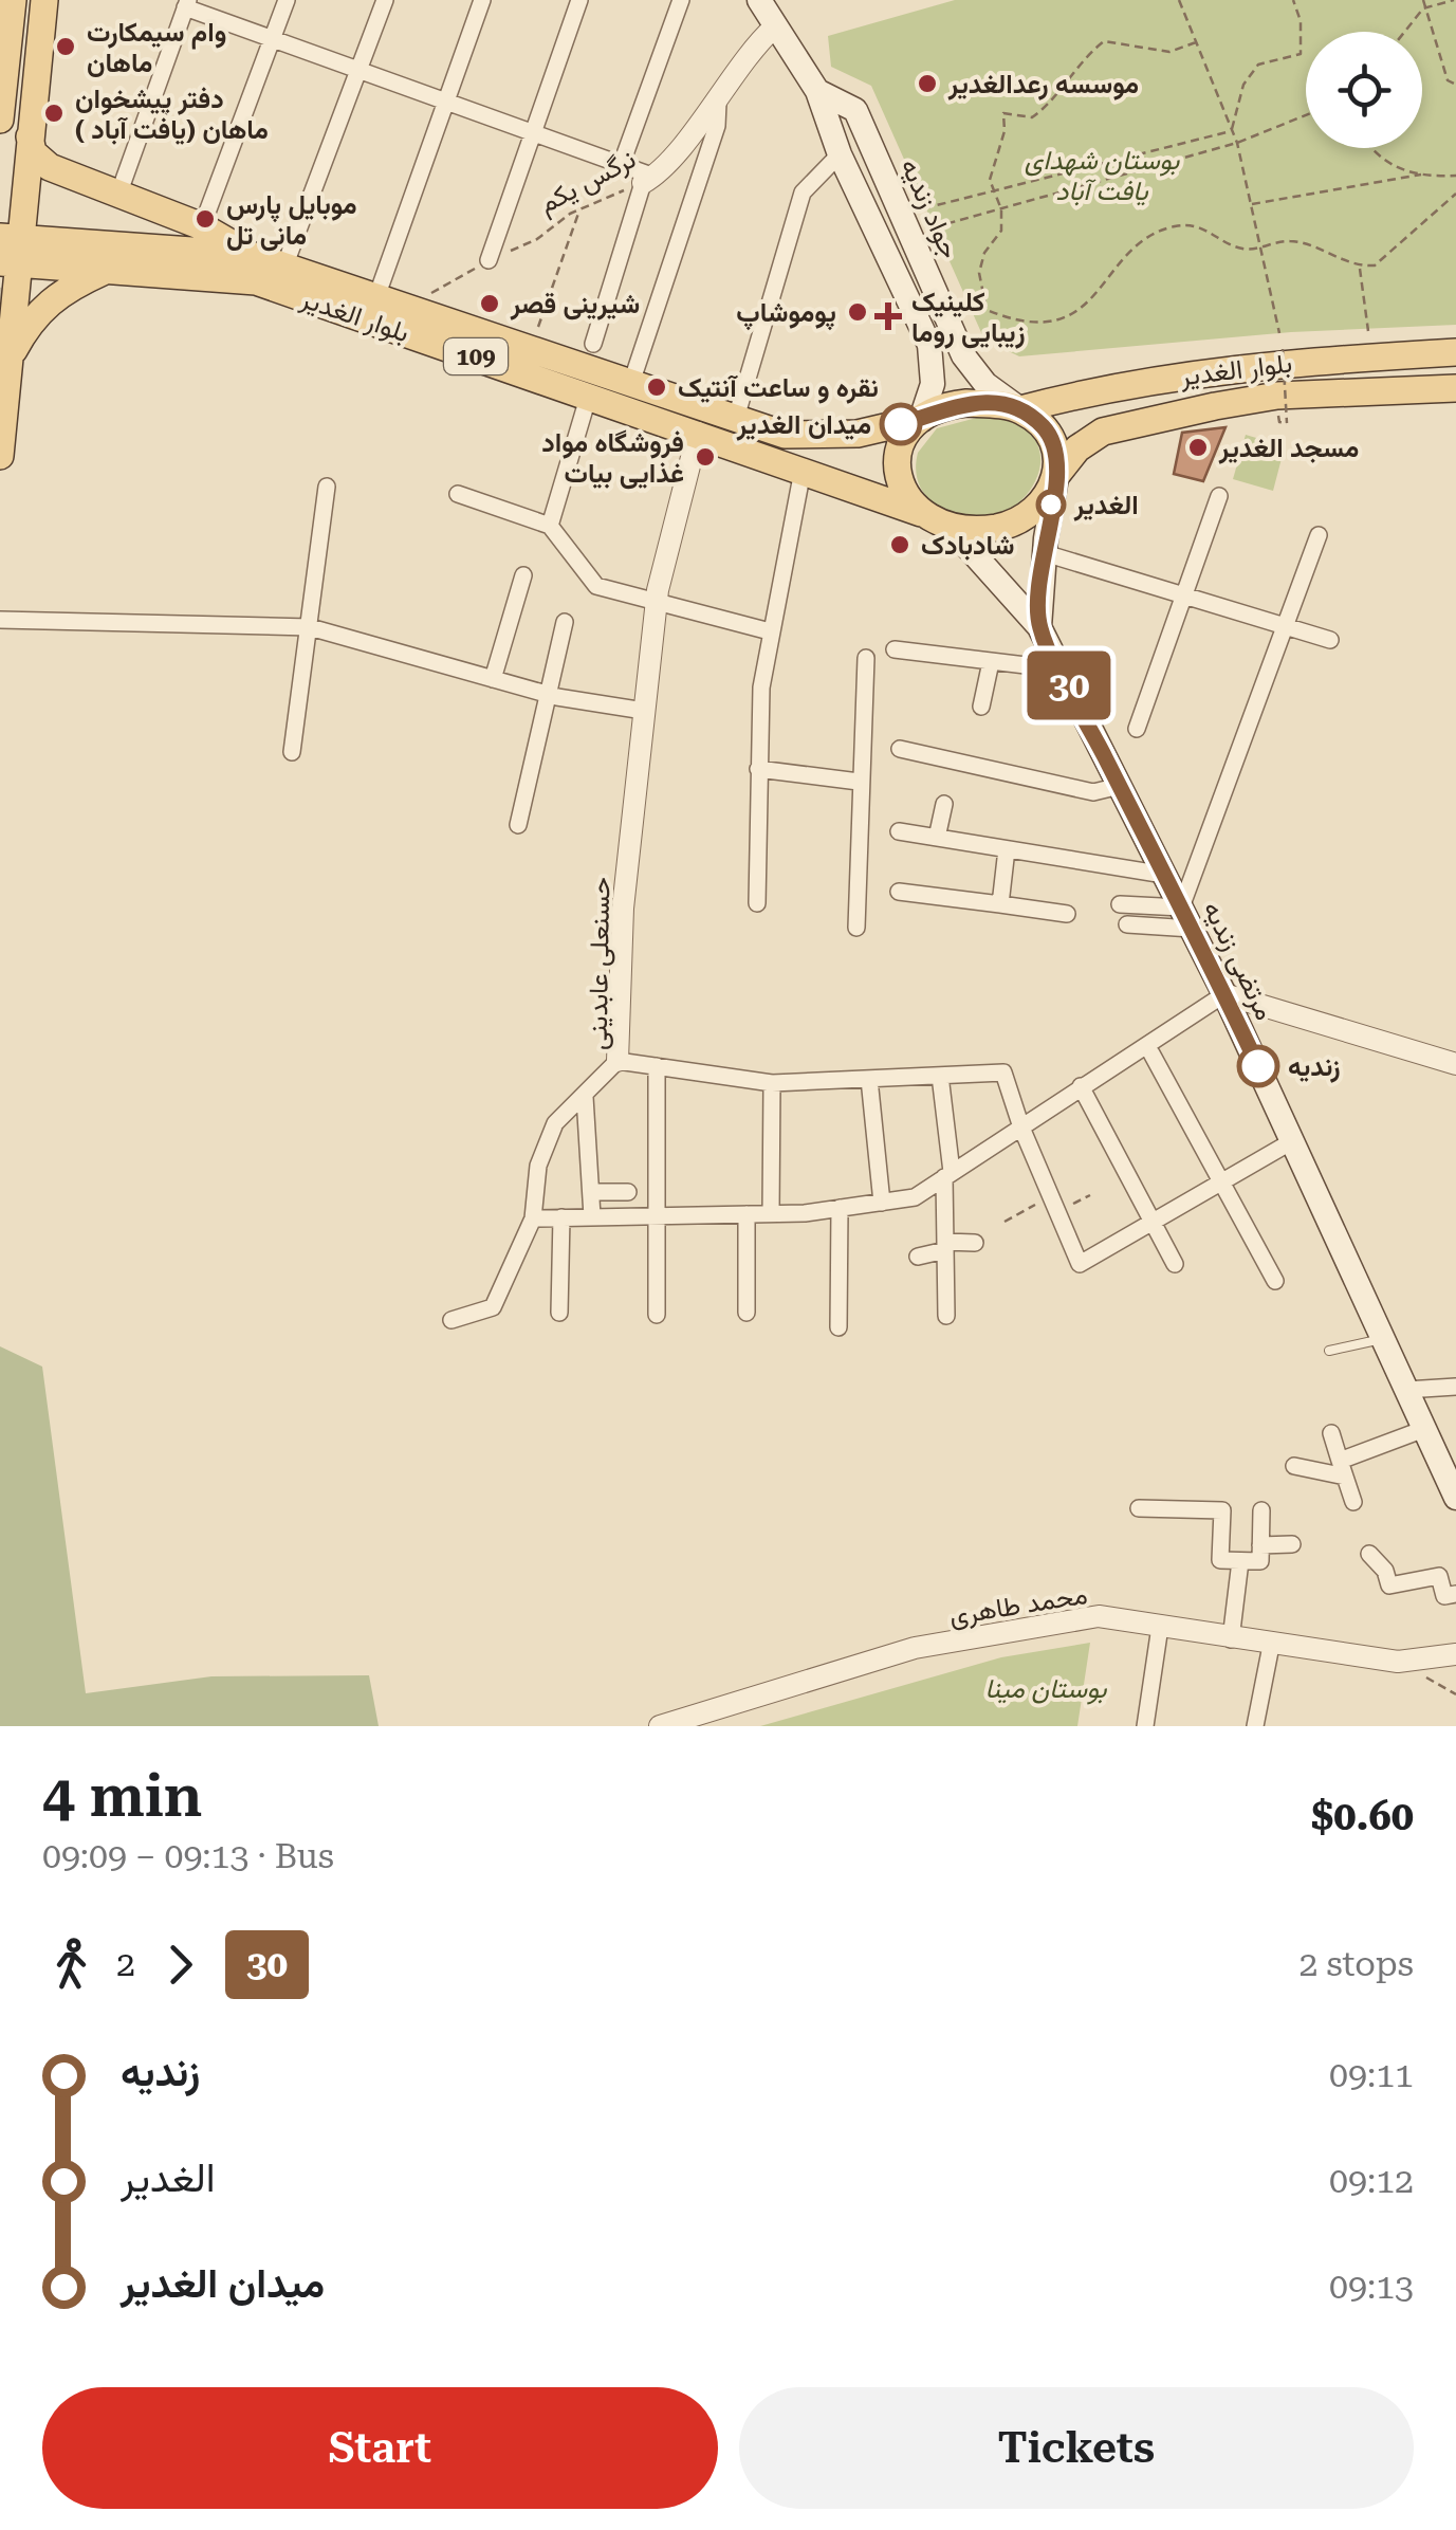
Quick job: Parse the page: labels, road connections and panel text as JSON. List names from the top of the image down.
{
  "streets": {
    "main road": [
      "جواد زندیه",
      "بلوار الغدیر",
      "109",
      "مرتضی زندیه"
    ],
    "street": ["نرگس یکم", "حسنعلی عابدینی", "محمد طاهری"]
  },
  "crossings": [
    ["نرگس یکم", "جواد زندیه"],
    ["جواد زندیه", "بلوار الغدیر"],
    ["جواد زندیه", "مرتضی زندیه"],
    ["بلوار الغدیر", "مرتضی زندیه"],
    ["بلوار الغدیر", "حسنعلی عابدینی"]
  ],
  "parks": ["بوستان شهدای یافت آباد", "بوستان مینا"],
  "places": {
    "other": [
      "وام سیمکارت ماهان",
      "موسسه رعدالغدیر",
      "دفتر پیشخوان ماهان (یافت آباد )",
      "موبایل پارس مانی تل",
      "شیرینی قصر",
      "پوموشاپ",
      "نقره و ساعت آنتیک",
      "میدان الغدیر",
      "مسجد الغدیر",
      "فروشگاه مواد غذایی بیات",
      "الغدیر",
      "شادبادک",
      "زندیه"
    ],
    "health": ["کلینیک زیبایی روما"]
  },
  "lines": ["bus line 30"],
  "page": {
    "on_map": "30",
    "heading": ["4 min", "09:09 – 09:13 · Bus", "$0.60"],
    "legs": ["2", "30", "2 stops"],
    "list": [
      {
        "name": "زندیه",
        "value": "09:11"
      },
      {
        "name": "الغدیر",
        "value": "09:12"
      },
      {
        "name": "میدان الغدیر",
        "value": "09:13"
      }
    ],
    "buttons": ["Start", "Tickets"]
  }
}
